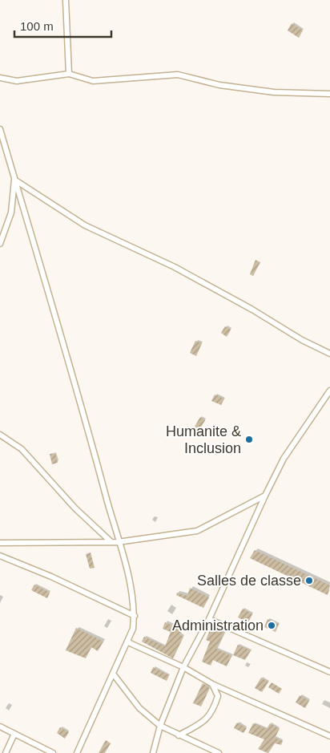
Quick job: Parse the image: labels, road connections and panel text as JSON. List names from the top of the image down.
{
  "places": ["Humanite & Inclusion", "Salles de classe", "Administration"],
  "scale_bar": "100 m"
}
